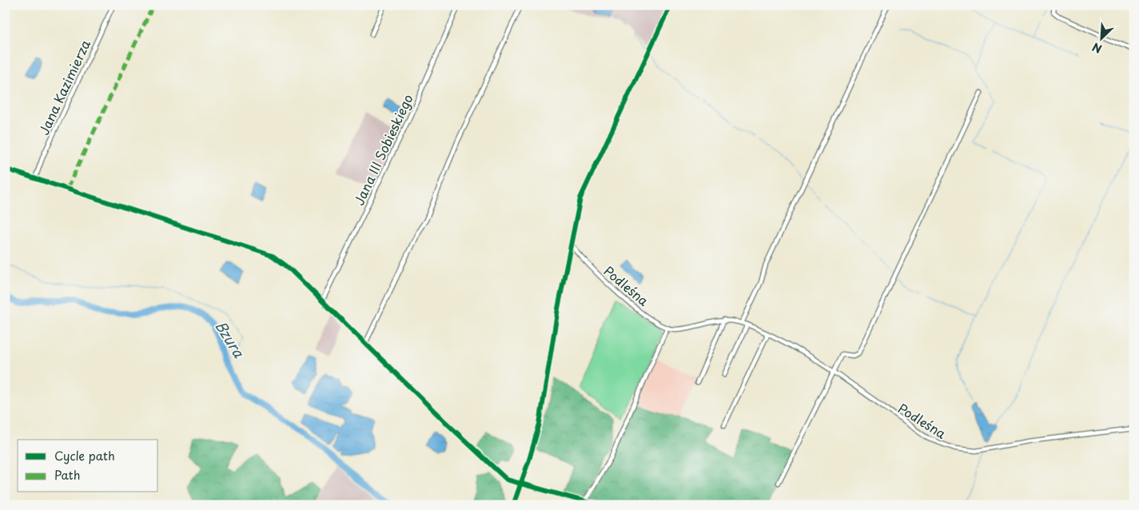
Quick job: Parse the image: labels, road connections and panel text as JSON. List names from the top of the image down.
{
  "streets": {
    "street": ["Jana Kazimierza", "Jana III Sobieskiego", "Podleśna"]
  },
  "water": ["Bzura"],
  "legend": ["Cycle path", "Path"],
  "north": "bottom left"
}
